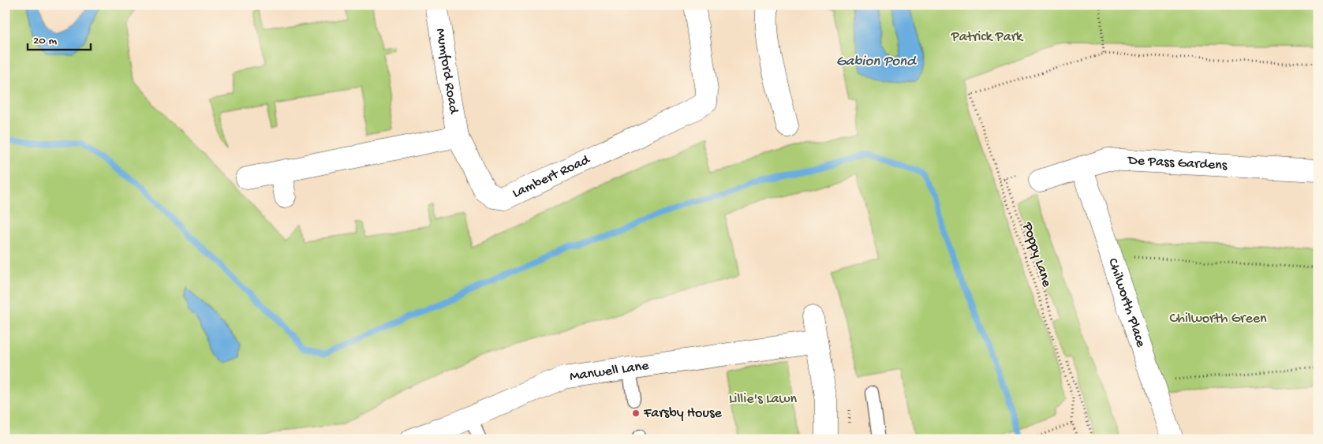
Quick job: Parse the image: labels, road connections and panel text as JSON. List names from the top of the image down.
{
  "streets": {
    "street": [
      "Mumford Road",
      "De Pass Gardens",
      "Lambert Road",
      "Chilworth Place",
      "Manwell Lane"
    ],
    "path": ["Poppy Lane"]
  },
  "crossings": [
    ["Mumford Road", "Lambert Road"],
    ["De Pass Gardens", "Chilworth Place"]
  ],
  "water": ["Gabion Pond"],
  "parks": ["Patrick Park", "Chilworth Green", "Lillie's Lawn"],
  "places": ["Farsby House"],
  "scale_bar": "20 m"
}
